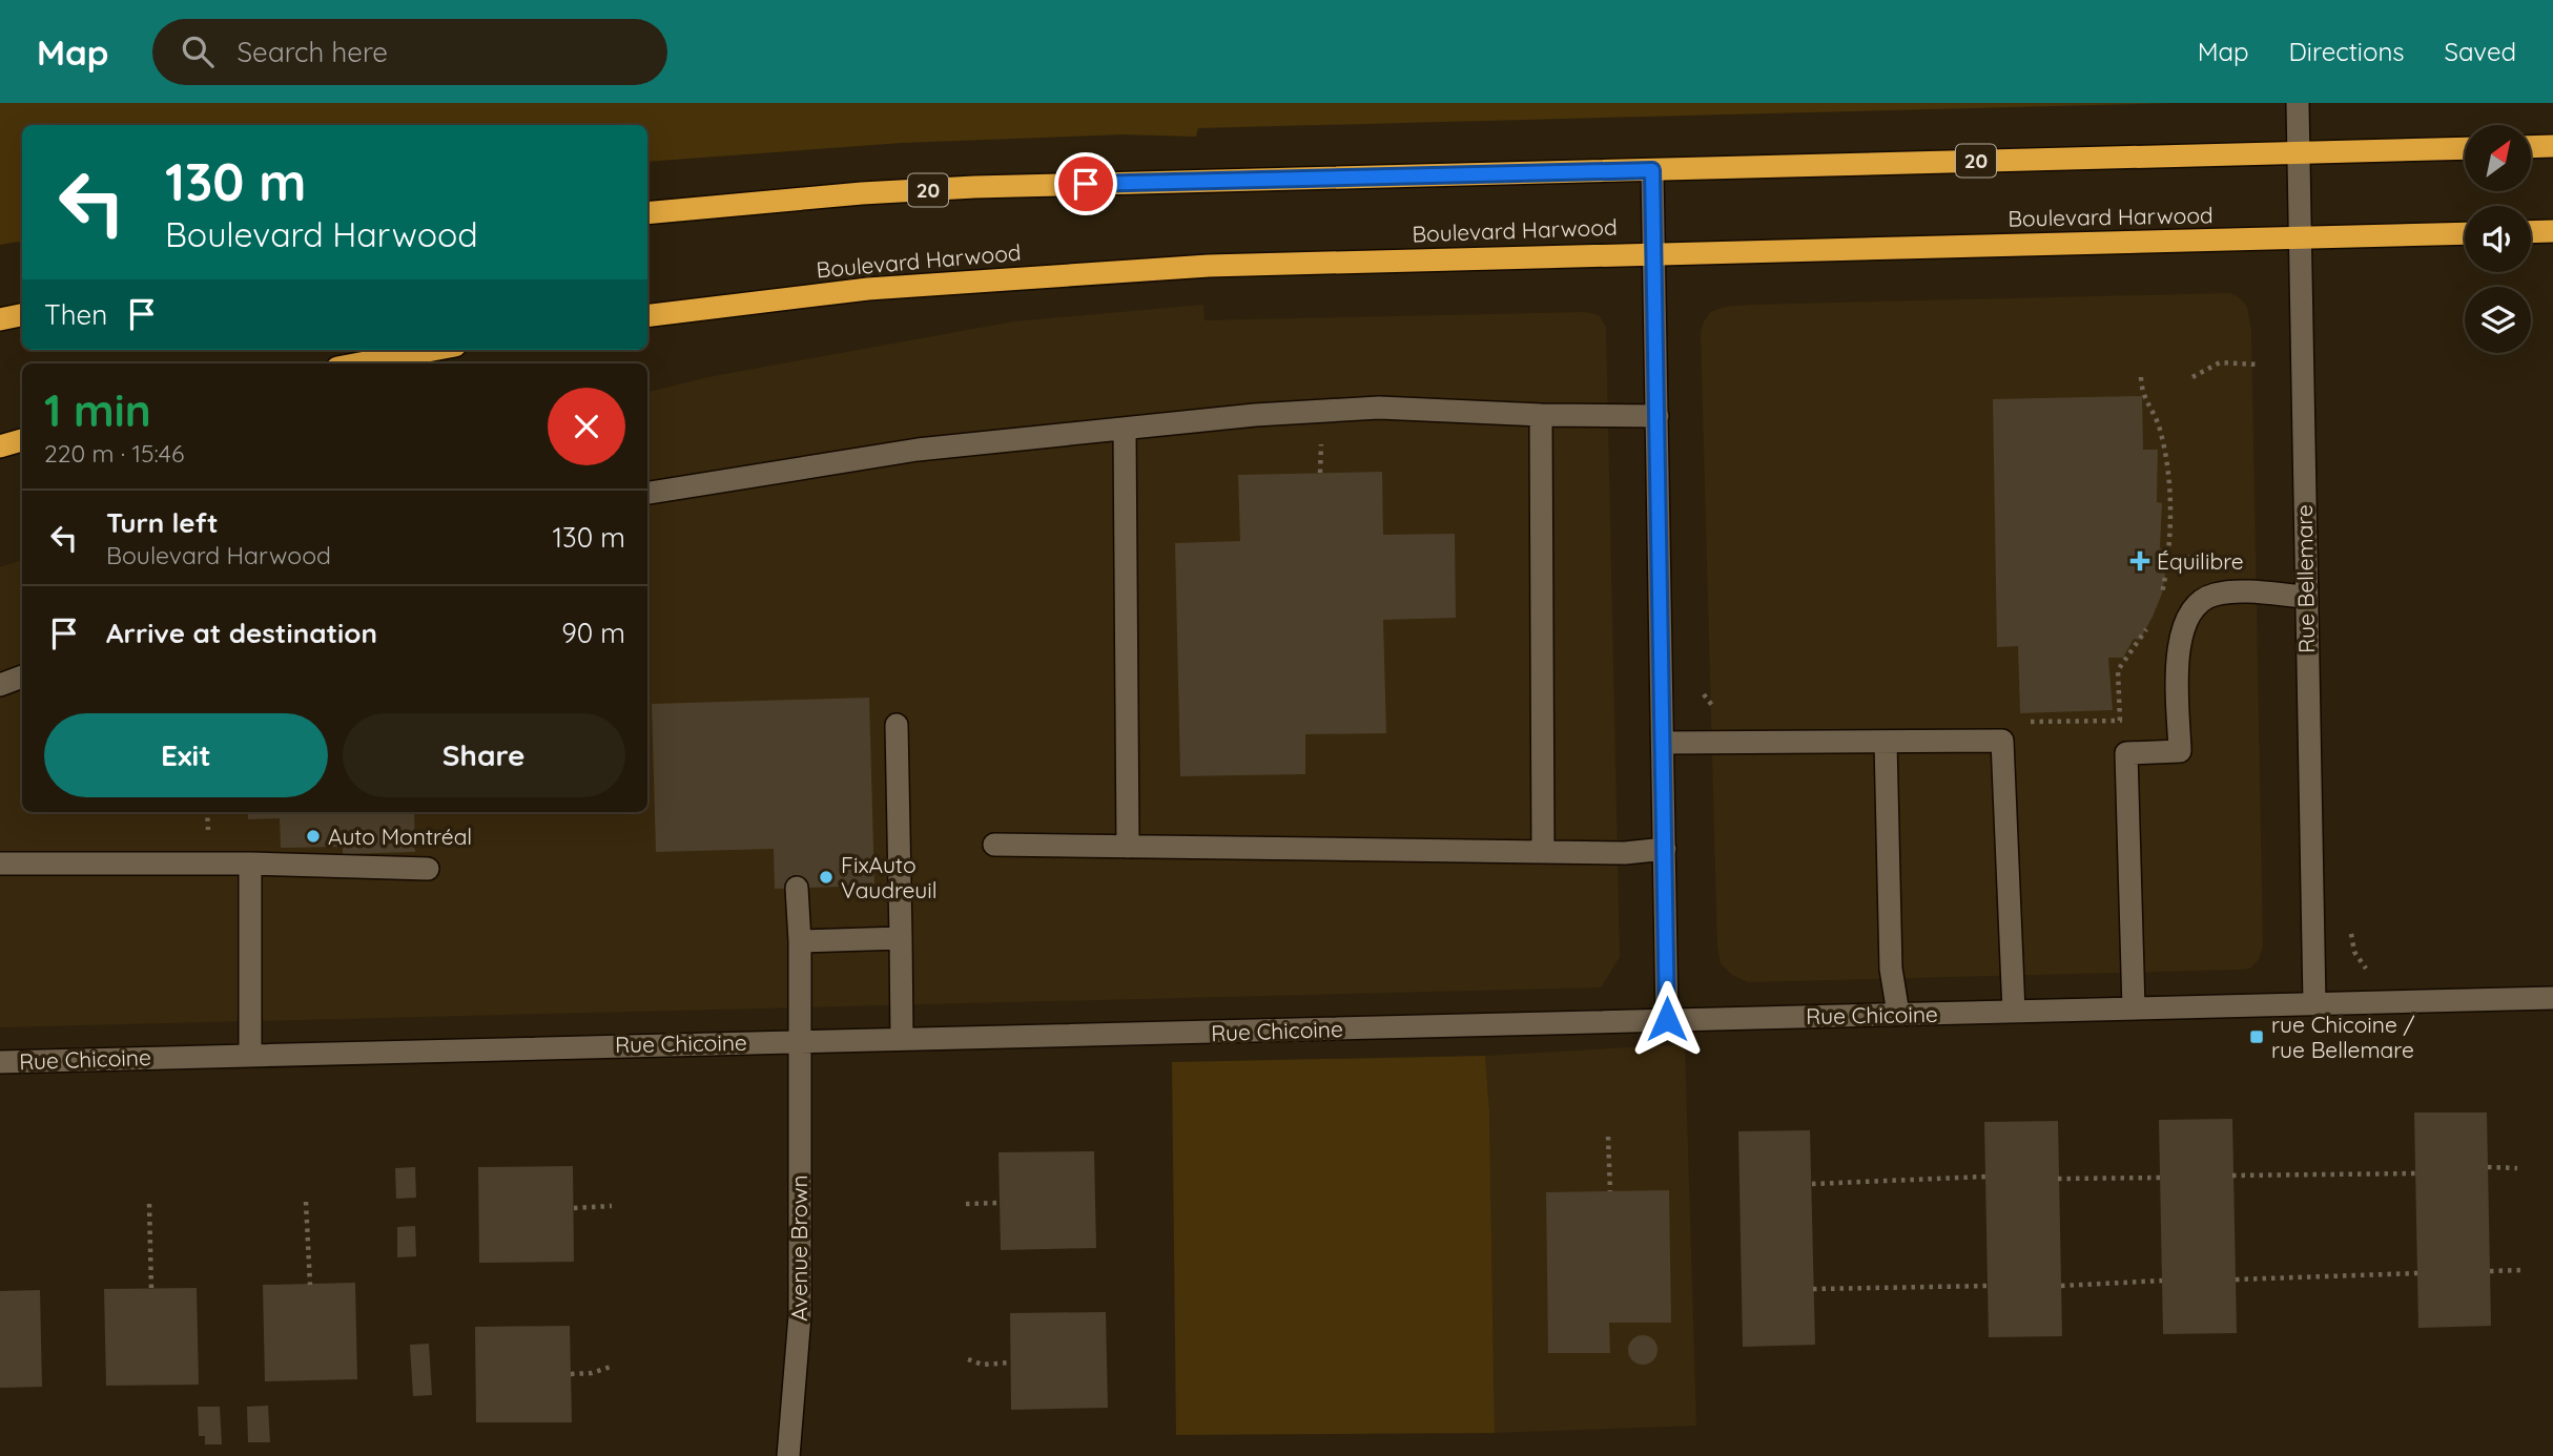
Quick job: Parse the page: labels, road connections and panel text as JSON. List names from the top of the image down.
{
  "streets": {
    "highway": ["20", "Boulevard Harwood"],
    "street": ["Rue Bellemare", "Rue Chicoine", "Avenue Brown"]
  },
  "crossings": [
    ["20", "Rue Bellemare"],
    ["Boulevard Harwood", "Rue Bellemare"],
    ["Rue Bellemare", "Rue Chicoine"],
    ["Rue Chicoine", "Avenue Brown"]
  ],
  "places": {
    "health": ["Équilibre"],
    "other": ["Auto Montréal", "FixAuto Vaudreuil"],
    "transit": ["rue Chicoine / rue Bellemare"]
  },
  "north": "top right",
  "page": {
    "header": "Map",
    "search": "Search here",
    "nav": ["Map", "Directions", "Saved"],
    "turn": ["130 m", "Boulevard Harwood"],
    "then": "Then",
    "heading": ["1 min", "220 m · 15:46"],
    "list": [
      {
        "name": "Turn left",
        "note": "Boulevard Harwood",
        "value": "130 m"
      },
      {
        "name": "Arrive at destination",
        "value": "90 m"
      }
    ],
    "buttons": ["Exit", "Share"]
  }
}
